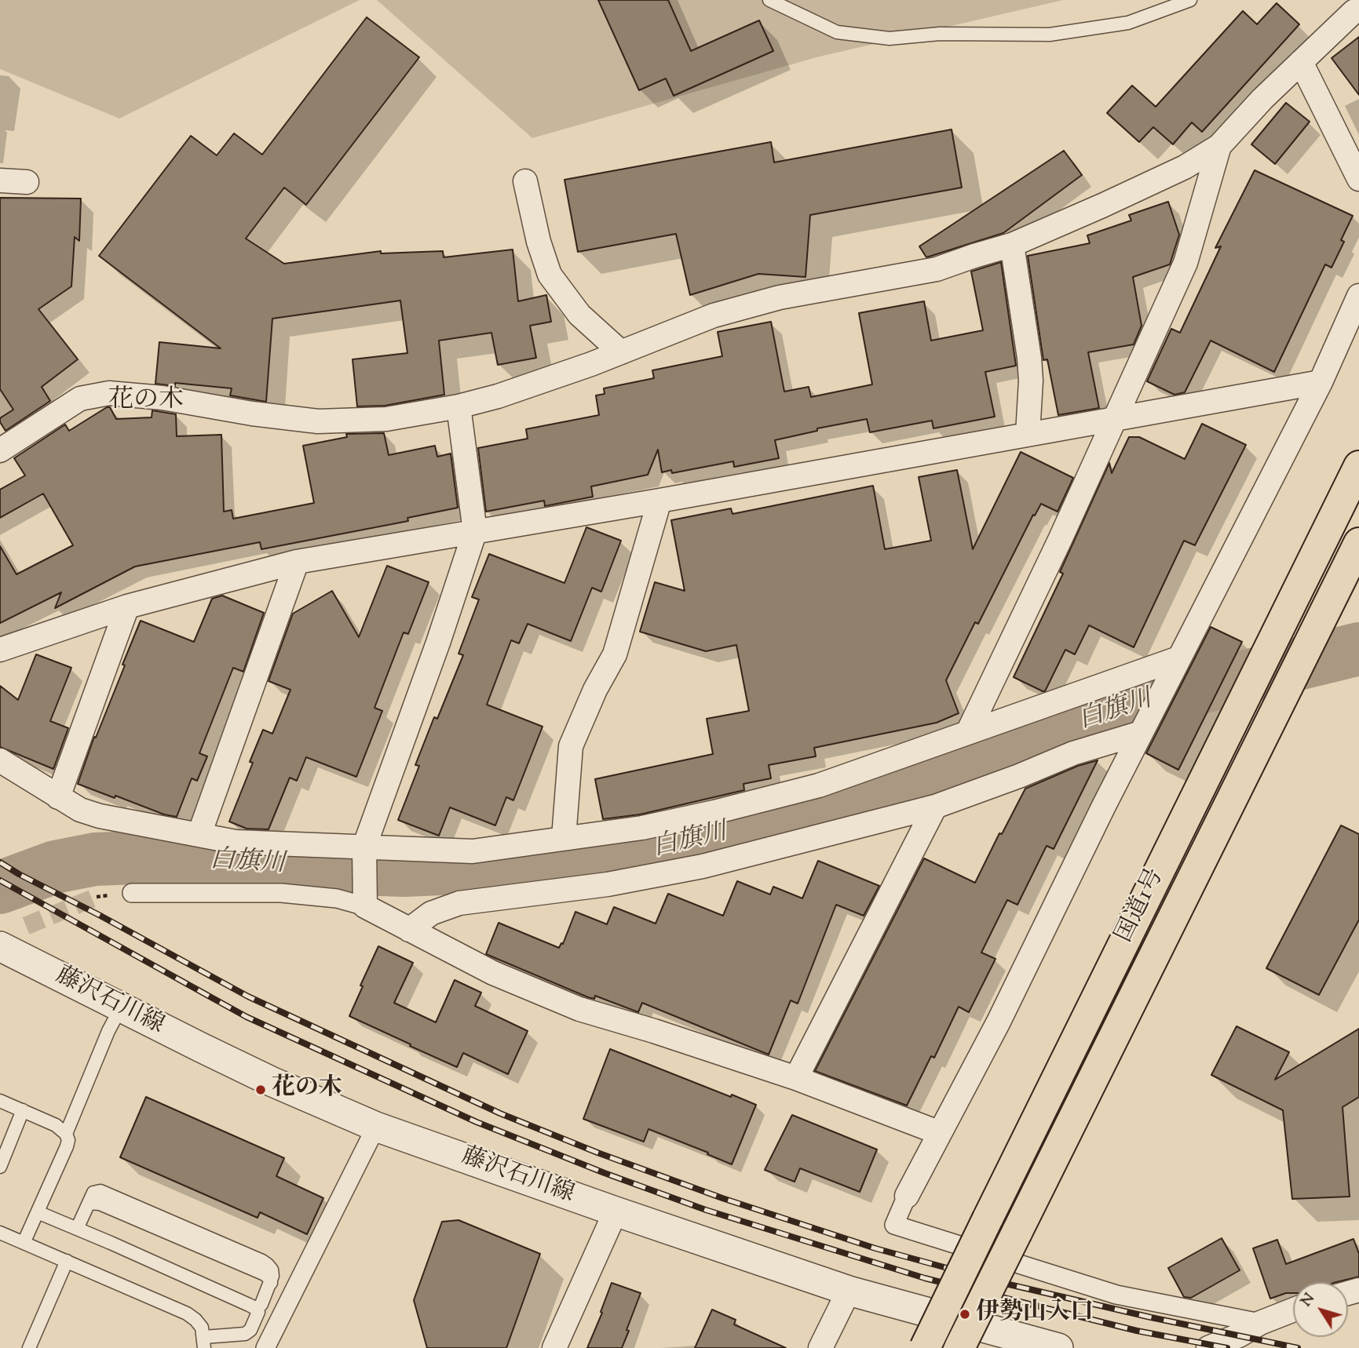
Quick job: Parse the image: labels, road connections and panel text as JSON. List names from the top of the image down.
{
  "streets": {
    "highway": ["国道1号"],
    "street": ["藤沢石川線"]
  },
  "districts": ["花の木"],
  "water": ["白旗川"],
  "places": ["花の木", "伊勢山入口"],
  "north": "top left"
}
